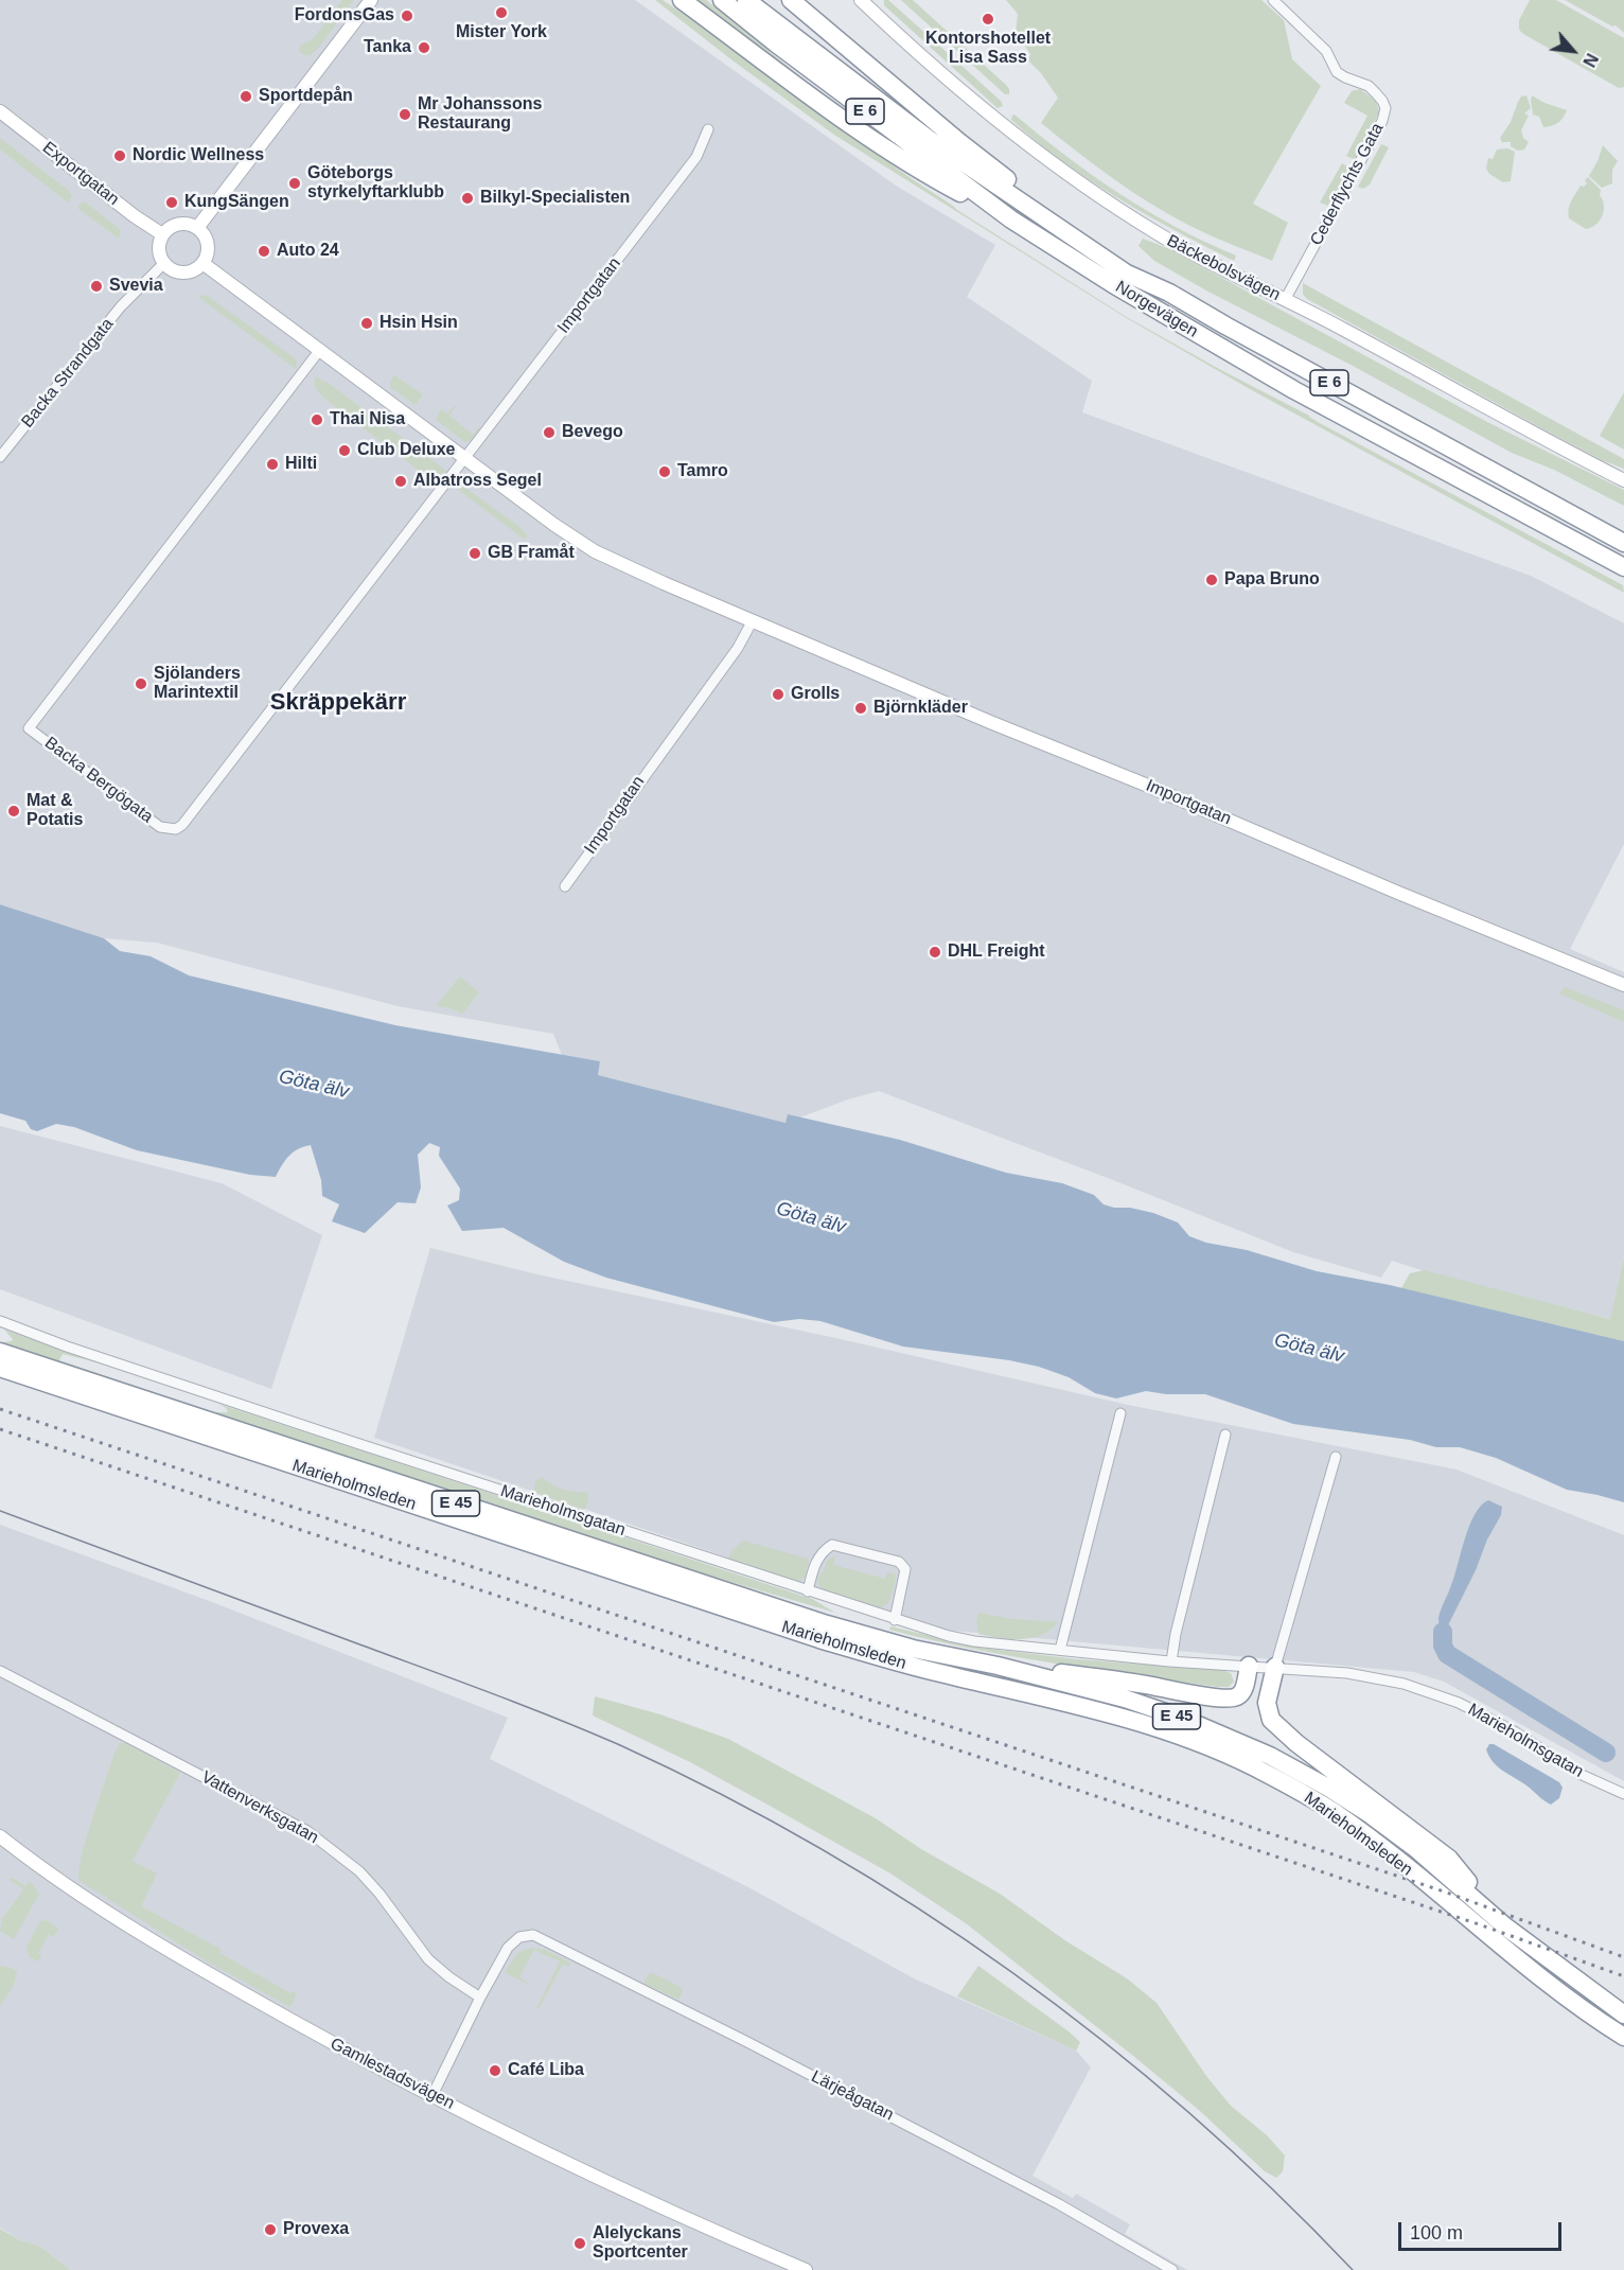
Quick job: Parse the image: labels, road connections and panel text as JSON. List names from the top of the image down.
{
  "streets": {
    "highway": [
      "E 6",
      "Norgevägen",
      "Marieholmsleden",
      "E 45"
    ],
    "street": [
      "Exportgatan",
      "Cederflychts Gata",
      "Bäckebolsvägen",
      "Importgatan",
      "Backa Strandgata",
      "Backa Bergögata",
      "Marieholmsgatan",
      "Vattenverksgatan",
      "Gamlestadsvägen",
      "Lärjeågatan"
    ]
  },
  "crossings": [
    ["Exportgatan", "Importgatan"],
    ["Exportgatan", "Backa Strandgata"],
    ["Cederflychts Gata", "Bäckebolsvägen"],
    ["Importgatan", "Backa Strandgata"],
    ["Importgatan", "Backa Bergögata"],
    ["Vattenverksgatan", "Lärjeågatan"]
  ],
  "districts": ["Skräppekärr"],
  "water": ["Göta älv"],
  "places": [
    "Mister York",
    "FordonsGas",
    "Kontorshotellet Lisa Sass",
    "Tanka",
    "Sportdepån",
    "Mr Johanssons Restaurang",
    "Nordic Wellness",
    "Göteborgs styrkelyftarklubb",
    "Bilkyl-Specialisten",
    "KungSängen",
    "Auto 24",
    "Svevia",
    "Hsin Hsin",
    "Thai Nisa",
    "Bevego",
    "Club Deluxe",
    "Hilti",
    "Tamro",
    "Albatross Segel",
    "GB Framåt",
    "Papa Bruno",
    "Sjölanders Marintextil",
    "Grolls",
    "Björnkläder",
    "Mat & Potatis",
    "DHL Freight",
    "Café Liba",
    "Provexa",
    "Alelyckans Sportcenter"
  ],
  "scale_bar": "100 m",
  "north": "bottom right"
}
